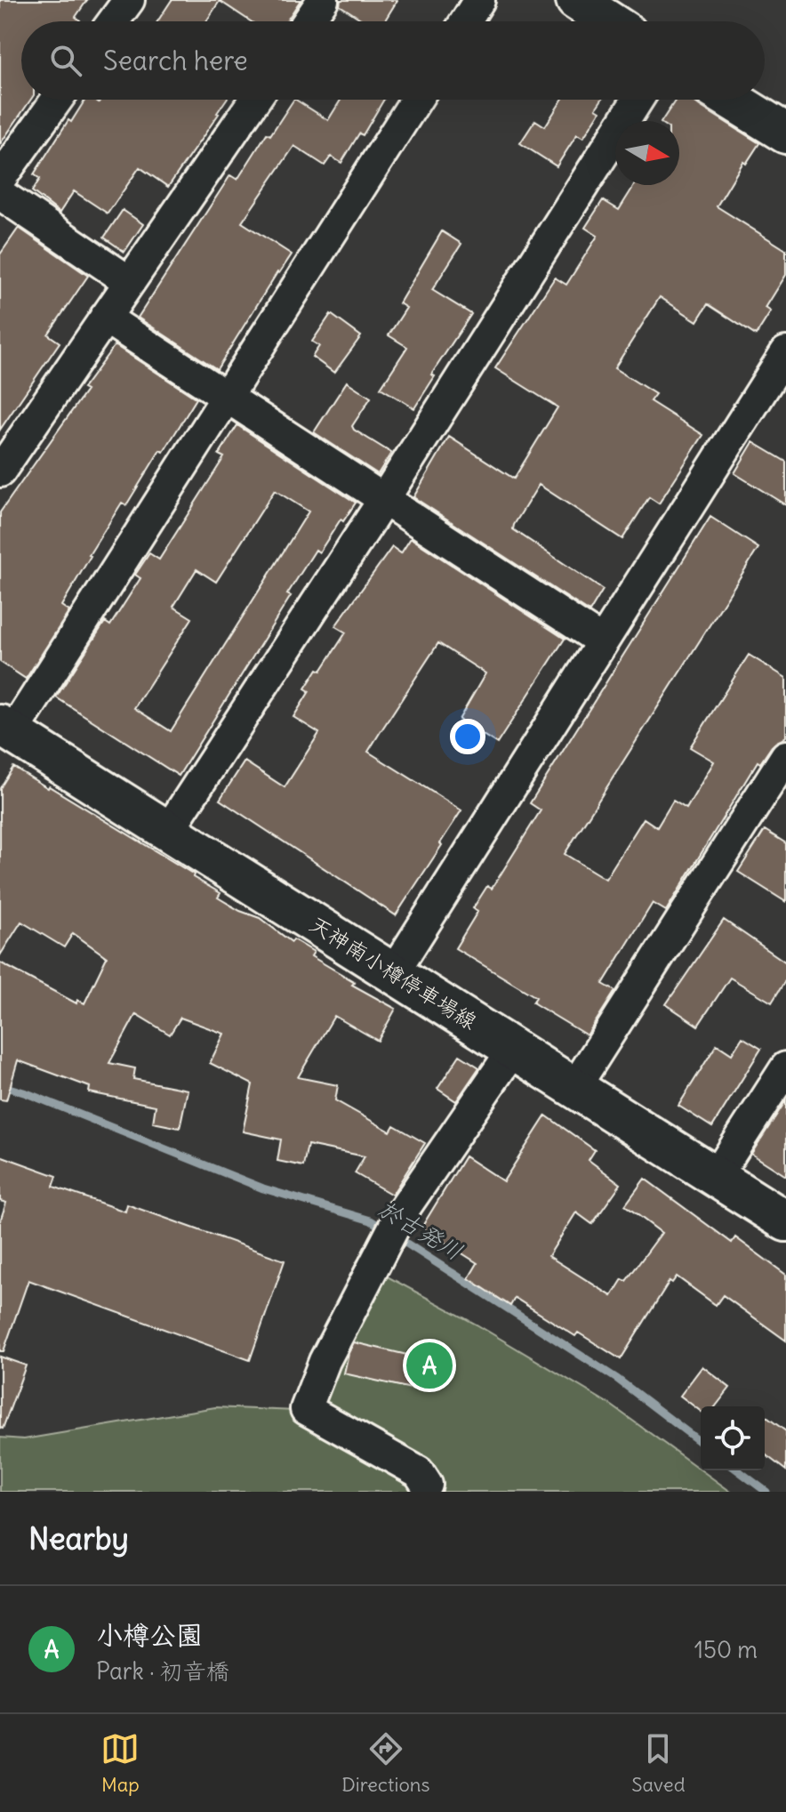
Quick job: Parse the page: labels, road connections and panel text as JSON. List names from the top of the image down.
{
  "streets": {
    "main road": ["天神南小樽停車場線"]
  },
  "water": ["於古発川"],
  "north": "right",
  "page": {
    "search": "Search here",
    "pins": "A",
    "heading": "Nearby",
    "list": [
      {
        "mark": "A",
        "name": "小樽公園",
        "note": "Park · 初音橋",
        "value": "150 m"
      }
    ],
    "nav": ["Map", "Directions", "Saved"]
  }
}
